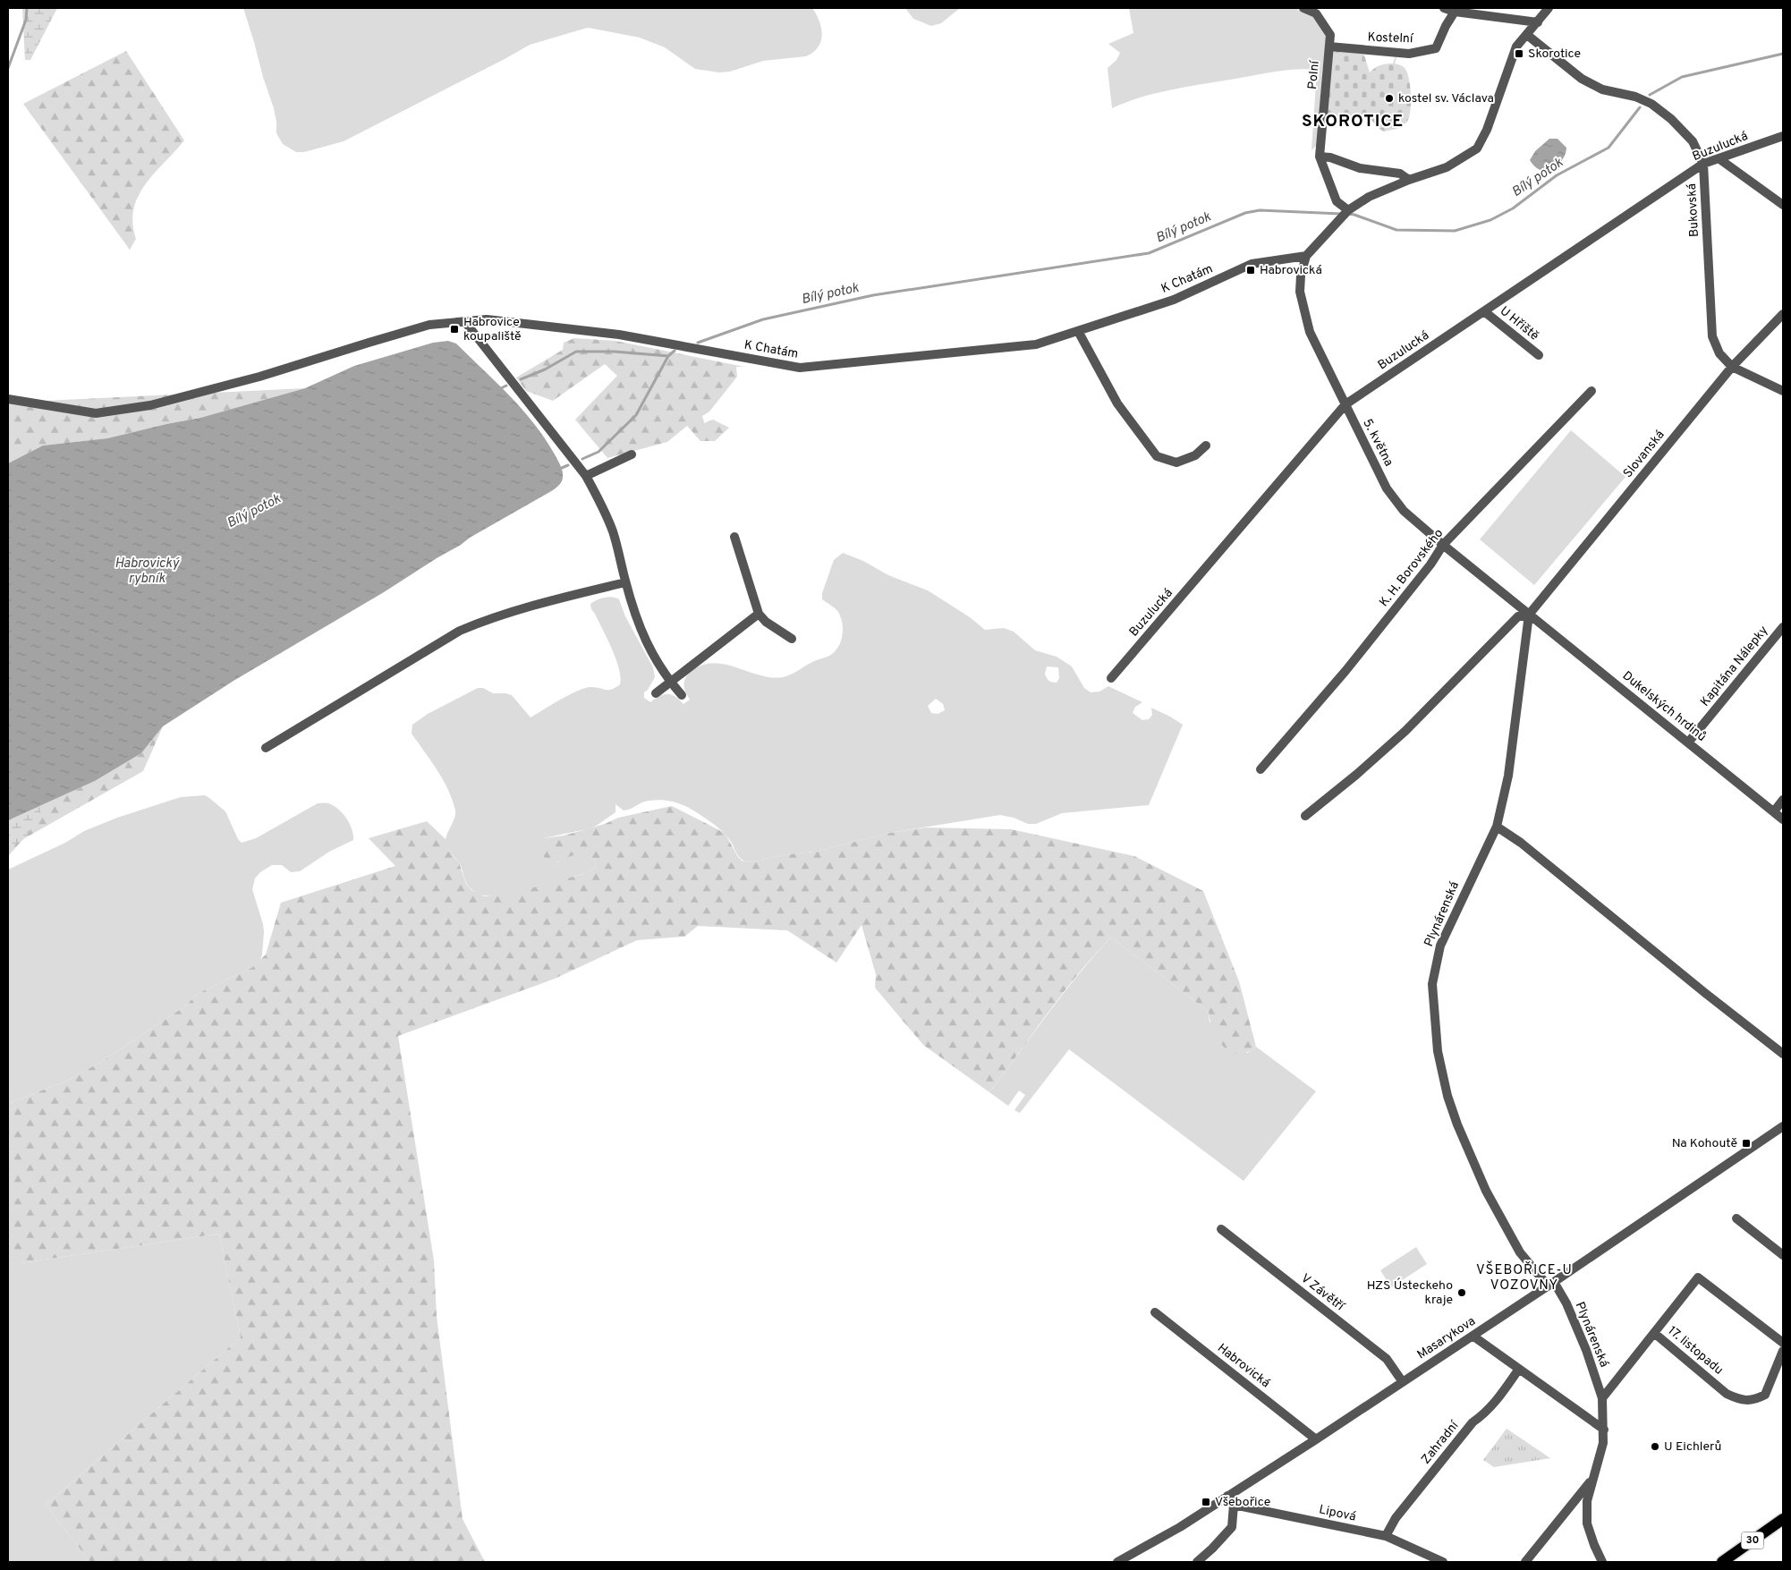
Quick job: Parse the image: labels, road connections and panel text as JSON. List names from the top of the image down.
{
  "streets": {
    "main road": ["30"],
    "street": [
      "Kostelní",
      "Polní",
      "Buzulucká",
      "Bukovská",
      "K Chatám",
      "U Hřiště",
      "5. května",
      "Slovanská",
      "K. H. Borovského",
      "Kapitána Nálepky",
      "Dukelských hrdinů",
      "Plynárenská",
      "V Závětří",
      "Masarykova",
      "17. listopadu",
      "Habrovická",
      "Zahradní",
      "Lipová"
    ]
  },
  "crossings": [
    ["Kostelní", "Polní"],
    ["Polní", "5. května"],
    ["Buzulucká", "Bukovská"],
    ["Buzulucká", "U Hřiště"],
    ["Buzulucká", "5. května"],
    ["Bukovská", "5. května"],
    ["Bukovská", "Slovanská"],
    ["K Chatám", "5. května"],
    ["5. května", "Slovanská"],
    ["5. května", "K. H. Borovského"],
    ["5. května", "Dukelských hrdinů"],
    ["5. května", "Plynárenská"],
    ["Slovanská", "Dukelských hrdinů"],
    ["Slovanská", "Plynárenská"],
    ["Kapitána Nálepky", "Dukelských hrdinů"],
    ["Dukelských hrdinů", "Plynárenská"],
    ["Plynárenská", "Masarykova"],
    ["Plynárenská", "17. listopadu"],
    ["V Závětří", "Masarykova"],
    ["Masarykova", "Habrovická"],
    ["Zahradní", "Lipová"]
  ],
  "districts": ["SKOROTICE", "VŠEBOŘICE-U VOZOVNY"],
  "water": ["Bílý potok", "Habrovický rybník"],
  "places": {
    "transit": [
      "Skorotice",
      "Habrovická",
      "Habrovice koupaliště",
      "Na Kohoutě",
      "Všebořice"
    ],
    "other": ["kostel sv. Václava", "HZS Ústeckeho kraje", "U Eichlerů"]
  }
}
